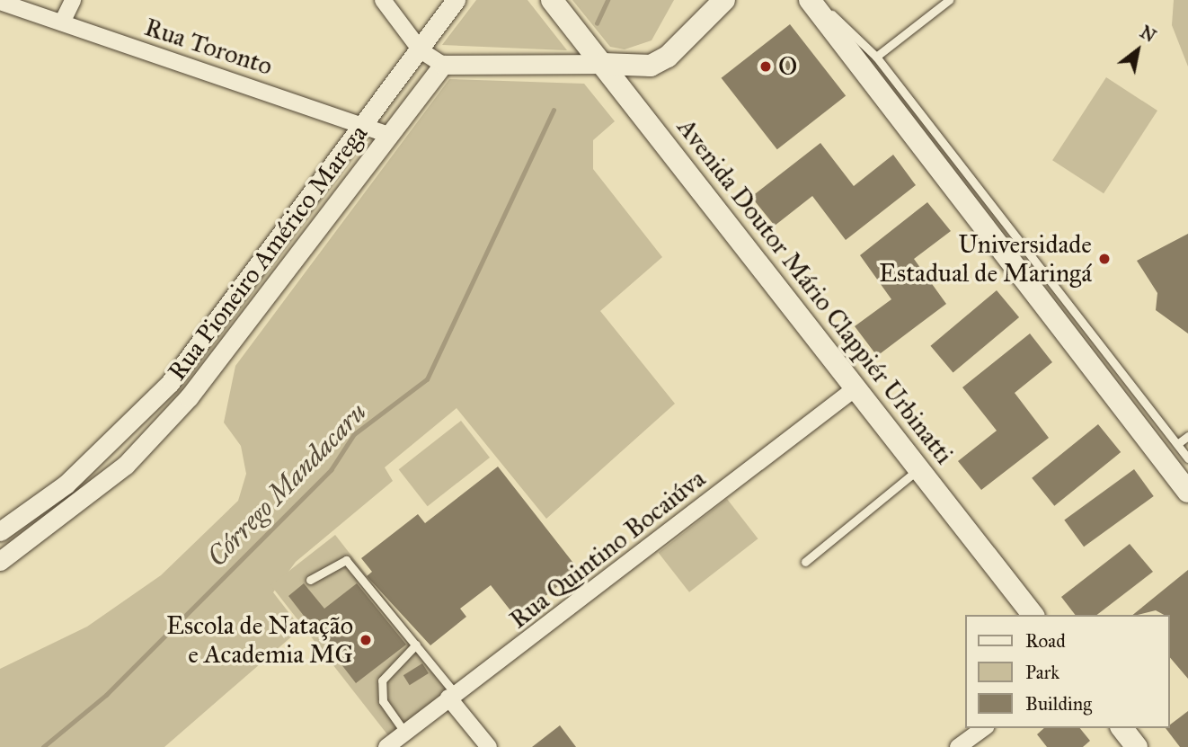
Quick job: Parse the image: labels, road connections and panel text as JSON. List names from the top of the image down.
{
  "streets": {
    "main road": ["Avenida Doutor Mário Clappiér Urbinatti"],
    "street": ["Rua Toronto", "Rua Pioneiro Américo Marega", "Rua Quintino Bocaiúva"]
  },
  "crossings": [
    ["Rua Toronto", "Rua Pioneiro Américo Marega"],
    ["Avenida Doutor Mário Clappiér Urbinatti", "Rua Quintino Bocaiúva"]
  ],
  "water": ["Córrego Mandacaru"],
  "places": ["O", "Universidade Estadual de Maringá", "Escola de Natação e Academia MG"],
  "legend": ["Road", "Park", "Building"],
  "north": "top right"
}
